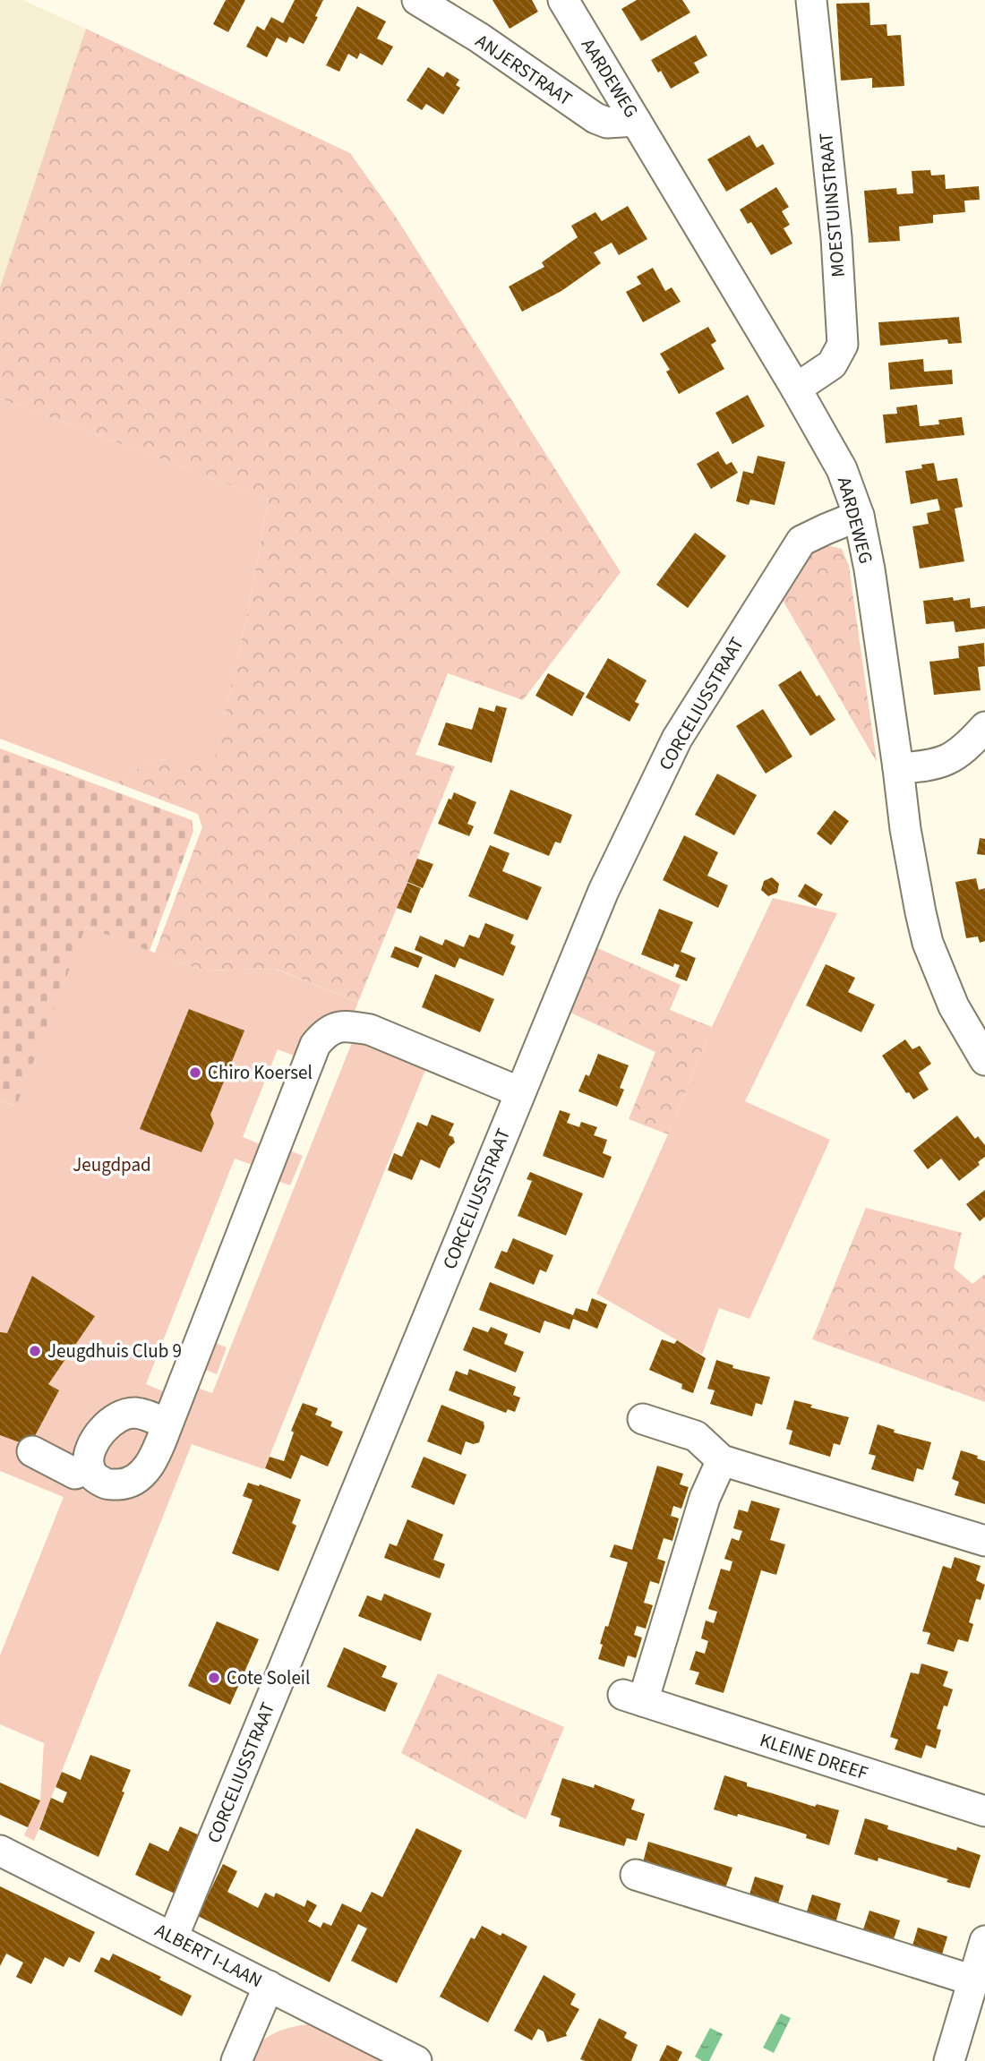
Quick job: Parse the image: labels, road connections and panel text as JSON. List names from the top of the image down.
{
  "streets": {
    "street": [
      "ANJERSTRAAT",
      "AARDEWEG",
      "MOESTUINSTRAAT",
      "CORCELIUSSTRAAT",
      "KLEINE DREEF",
      "ALBERT I-LAAN"
    ]
  },
  "crossings": [
    ["ANJERSTRAAT", "AARDEWEG"],
    ["AARDEWEG", "MOESTUINSTRAAT"],
    ["AARDEWEG", "CORCELIUSSTRAAT"],
    ["CORCELIUSSTRAAT", "ALBERT I-LAAN"]
  ],
  "parks": ["Jeugdpad"],
  "places": ["Chiro Koersel", "Jeugdhuis Club 9", "Cote Soleil"]
}
